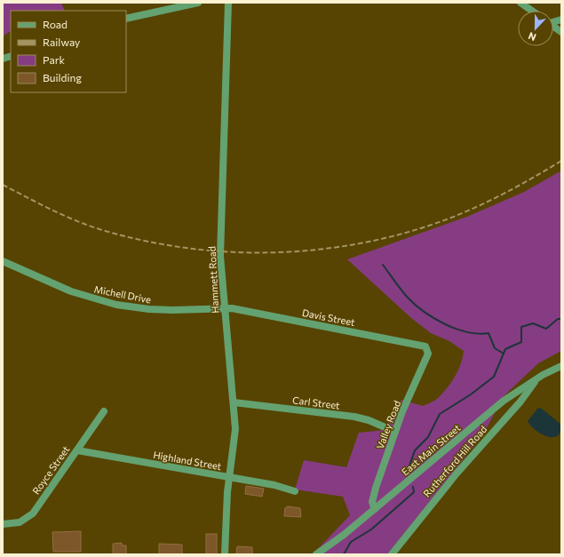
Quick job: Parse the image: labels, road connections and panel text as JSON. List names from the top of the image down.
{
  "streets": {
    "street": [
      "Hammett Road",
      "Michell Drive",
      "Davis Street",
      "Carl Street",
      "Valley Road",
      "East Main Street",
      "Highland Street",
      "Rutherford Hill Road",
      "Royce Street"
    ]
  },
  "crossings": [
    ["Hammett Road", "Michell Drive"],
    ["Hammett Road", "Davis Street"],
    ["Hammett Road", "Carl Street"],
    ["Hammett Road", "Highland Street"],
    ["Michell Drive", "Davis Street"],
    ["Davis Street", "Valley Road"],
    ["Carl Street", "Valley Road"],
    ["Valley Road", "East Main Street"],
    ["East Main Street", "Rutherford Hill Road"],
    ["Highland Street", "Royce Street"]
  ],
  "legend": [
    "Road",
    "Railway",
    "Park",
    "Building"
  ],
  "north": "bottom"
}
